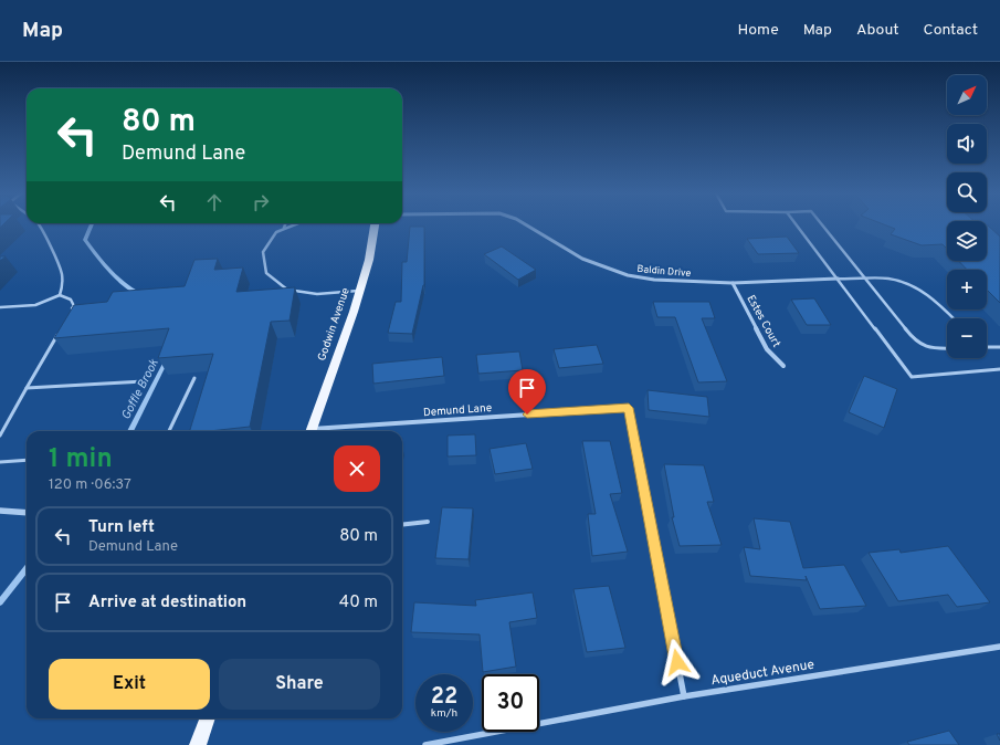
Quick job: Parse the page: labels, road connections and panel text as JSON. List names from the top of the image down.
{
  "streets": {
    "main road": ["Godwin Avenue"],
    "street": [
      "Baldin Drive",
      "Estes Court",
      "Demund Lane",
      "Aqueduct Avenue"
    ]
  },
  "crossings": [
    ["Baldin Drive", "Estes Court"],
    ["Demund Lane", "Aqueduct Avenue"]
  ],
  "water": ["Goffle Brook"],
  "north": "top right",
  "page": {
    "header": "Map",
    "nav": [
      "Home",
      "Map",
      "About",
      "Contact"
    ],
    "map_buttons": ["+", "−"],
    "turn": ["80 m", "Demund Lane"],
    "heading": ["1 min", "120 m · 06:37"],
    "list": [
      {
        "name": "Turn left",
        "note": "Demund Lane",
        "value": "80 m"
      },
      {
        "name": "Arrive at destination",
        "value": "40 m"
      }
    ],
    "buttons": ["Exit", "Share"],
    "speed": "22 km/h",
    "limit": "30"
  }
}
